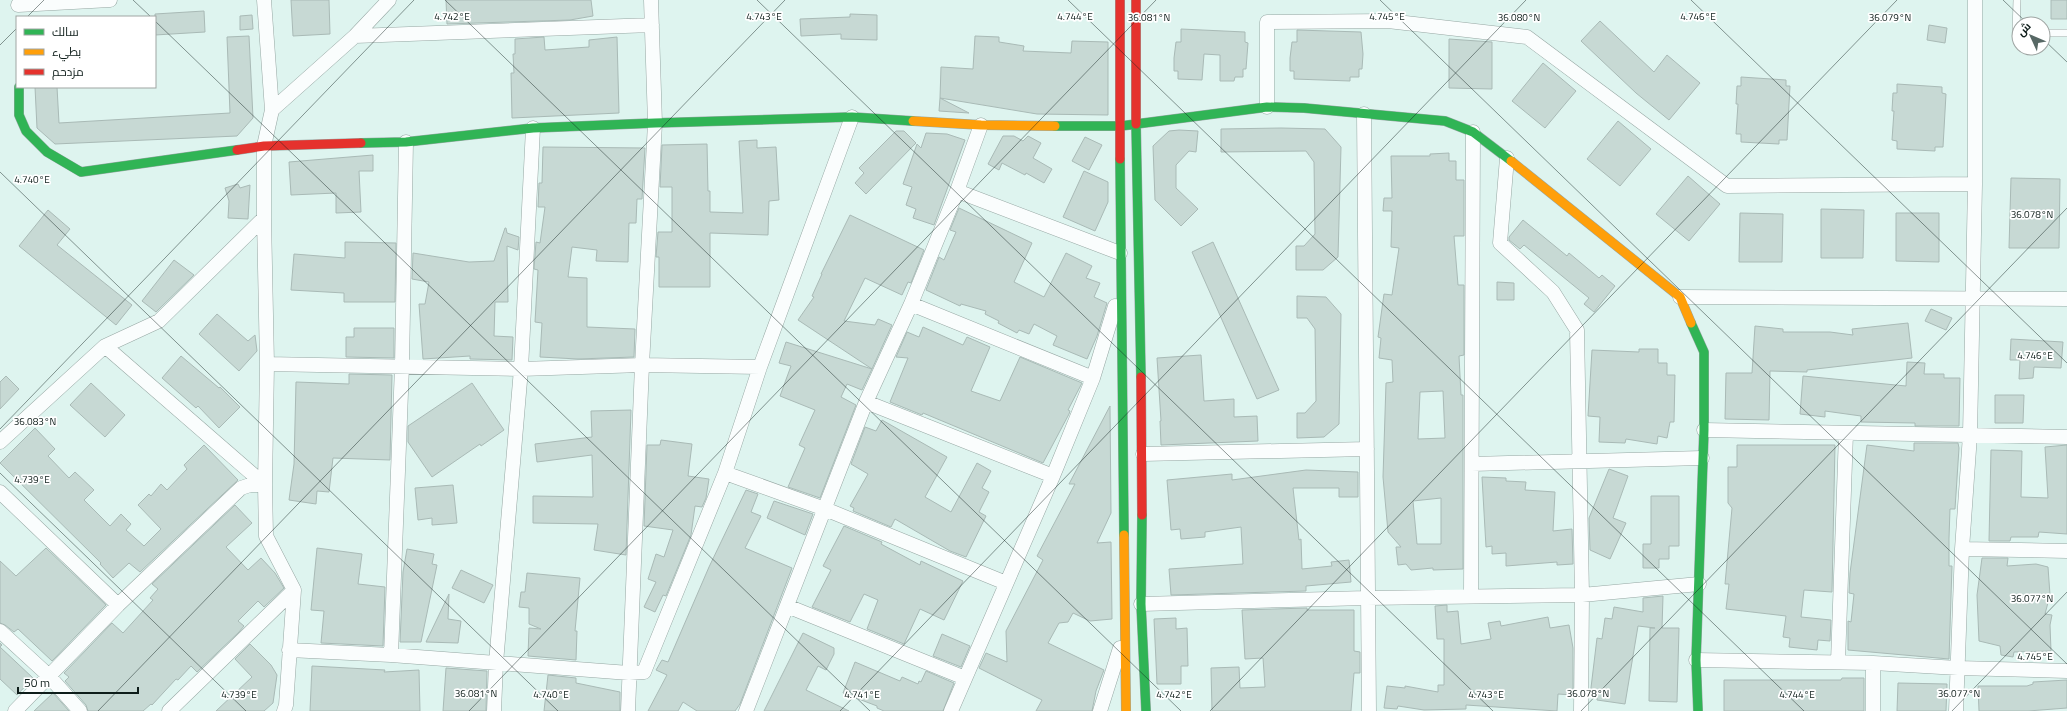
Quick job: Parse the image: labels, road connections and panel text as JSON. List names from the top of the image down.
{
  "legend": ["سالك", "بطيء", "مزدحم"],
  "scale_bar": "50 m",
  "north": "top left",
  "coordinates": [
    "4.742°E",
    "4.743°E",
    "4.744°E",
    "4.745°E",
    "4.746°E",
    "36.081°N",
    "36.080°N",
    "36.079°N",
    "4.740°E",
    "36.078°N",
    "36.083°N",
    "4.739°E",
    "36.077°N",
    "4.741°E"
  ]
}
